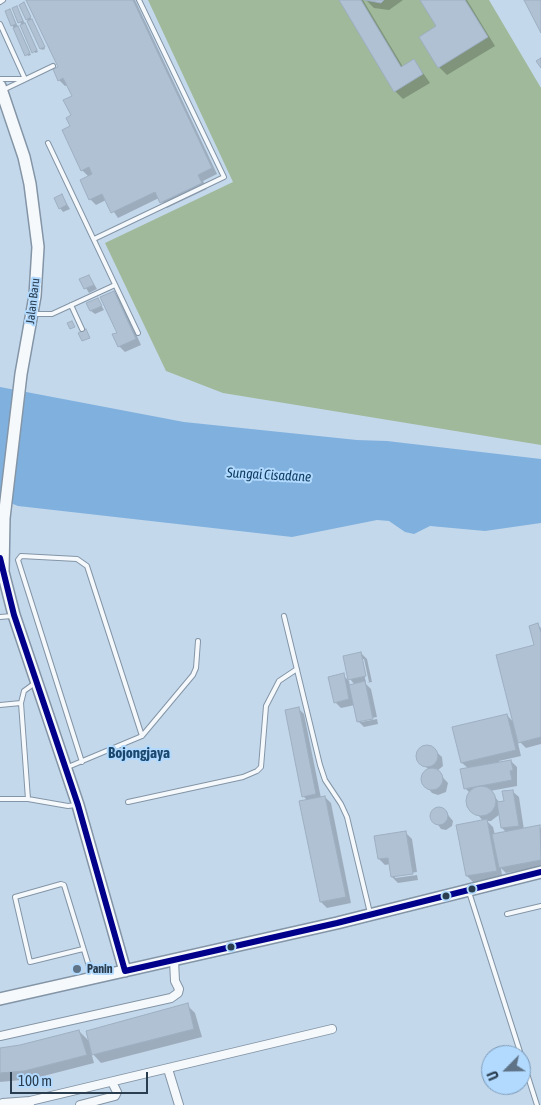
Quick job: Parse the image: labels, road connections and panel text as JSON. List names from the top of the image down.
{
  "streets": {
    "main road": ["Jalan Baru"]
  },
  "districts": ["Bojongjaya"],
  "water": ["Sungai Cisadane"],
  "places": ["Panin"],
  "scale_bar": "100 m",
  "north": "bottom left"
}
